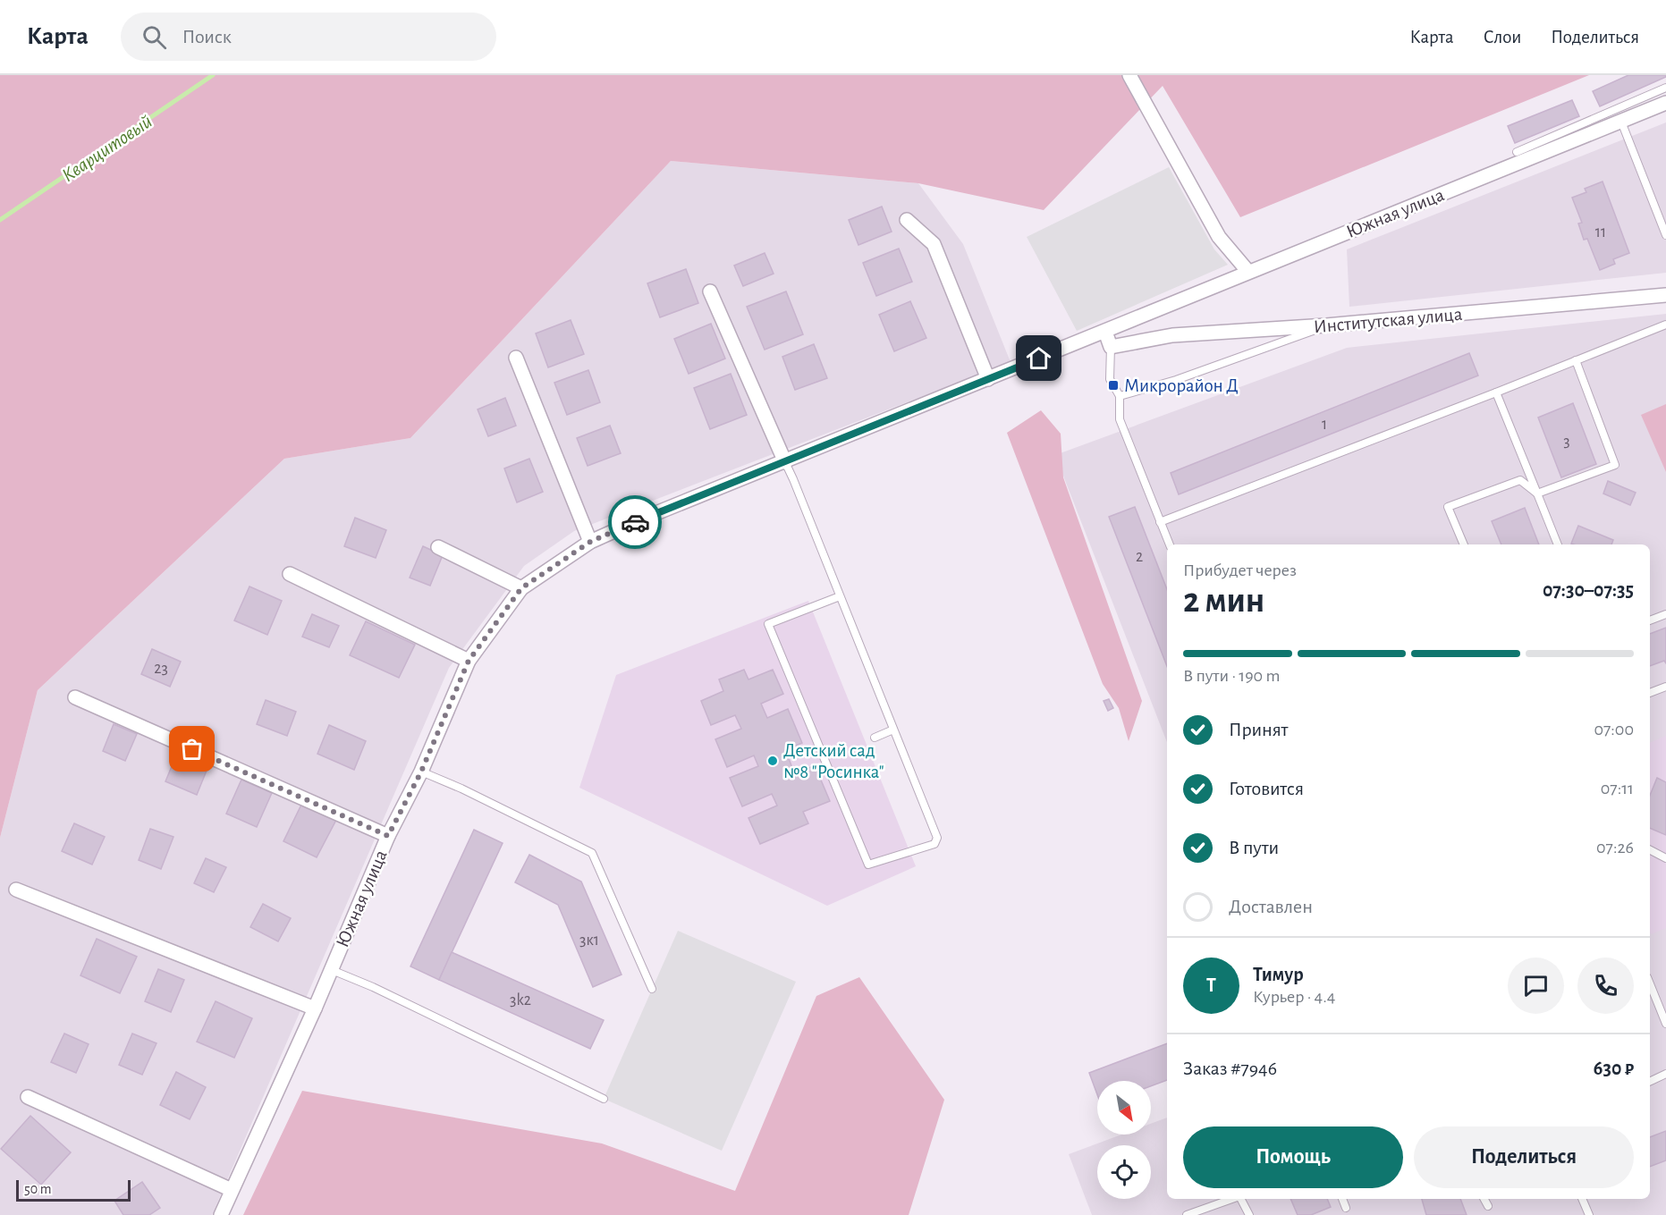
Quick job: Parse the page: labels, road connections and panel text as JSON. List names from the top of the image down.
{
  "streets": {
    "street": ["Южная улица", "Институтская улица"]
  },
  "water": ["Кварцитовый"],
  "places": {
    "transit": ["Микрорайон Д"],
    "other": ["Детский сад №8 \"Росинка\""]
  },
  "house_numbers": [
    "11",
    "1",
    "3",
    "2",
    "23",
    "3к1",
    "3k2"
  ],
  "scale_bar": "50 m",
  "north": "bottom right",
  "page": {
    "header": "Карта",
    "search": "Поиск",
    "nav": ["Карта", "Слои", "Поделиться"],
    "heading": ["2 мин", "Прибудет через", "07:30–07:35"],
    "panel": [
      "Тимур",
      "Курьер · 4.4",
      "Заказ #7946",
      "630 ₽"
    ],
    "bar": "В пути · 190 m",
    "list": [
      ["Принят", "07:00"],
      ["Готовится", "07:11"],
      ["В пути", "07:26"],
      "Доставлен"
    ],
    "round": "Т",
    "buttons": ["Помощь", "Поделиться"],
    "scale": "50 m"
  }
}
